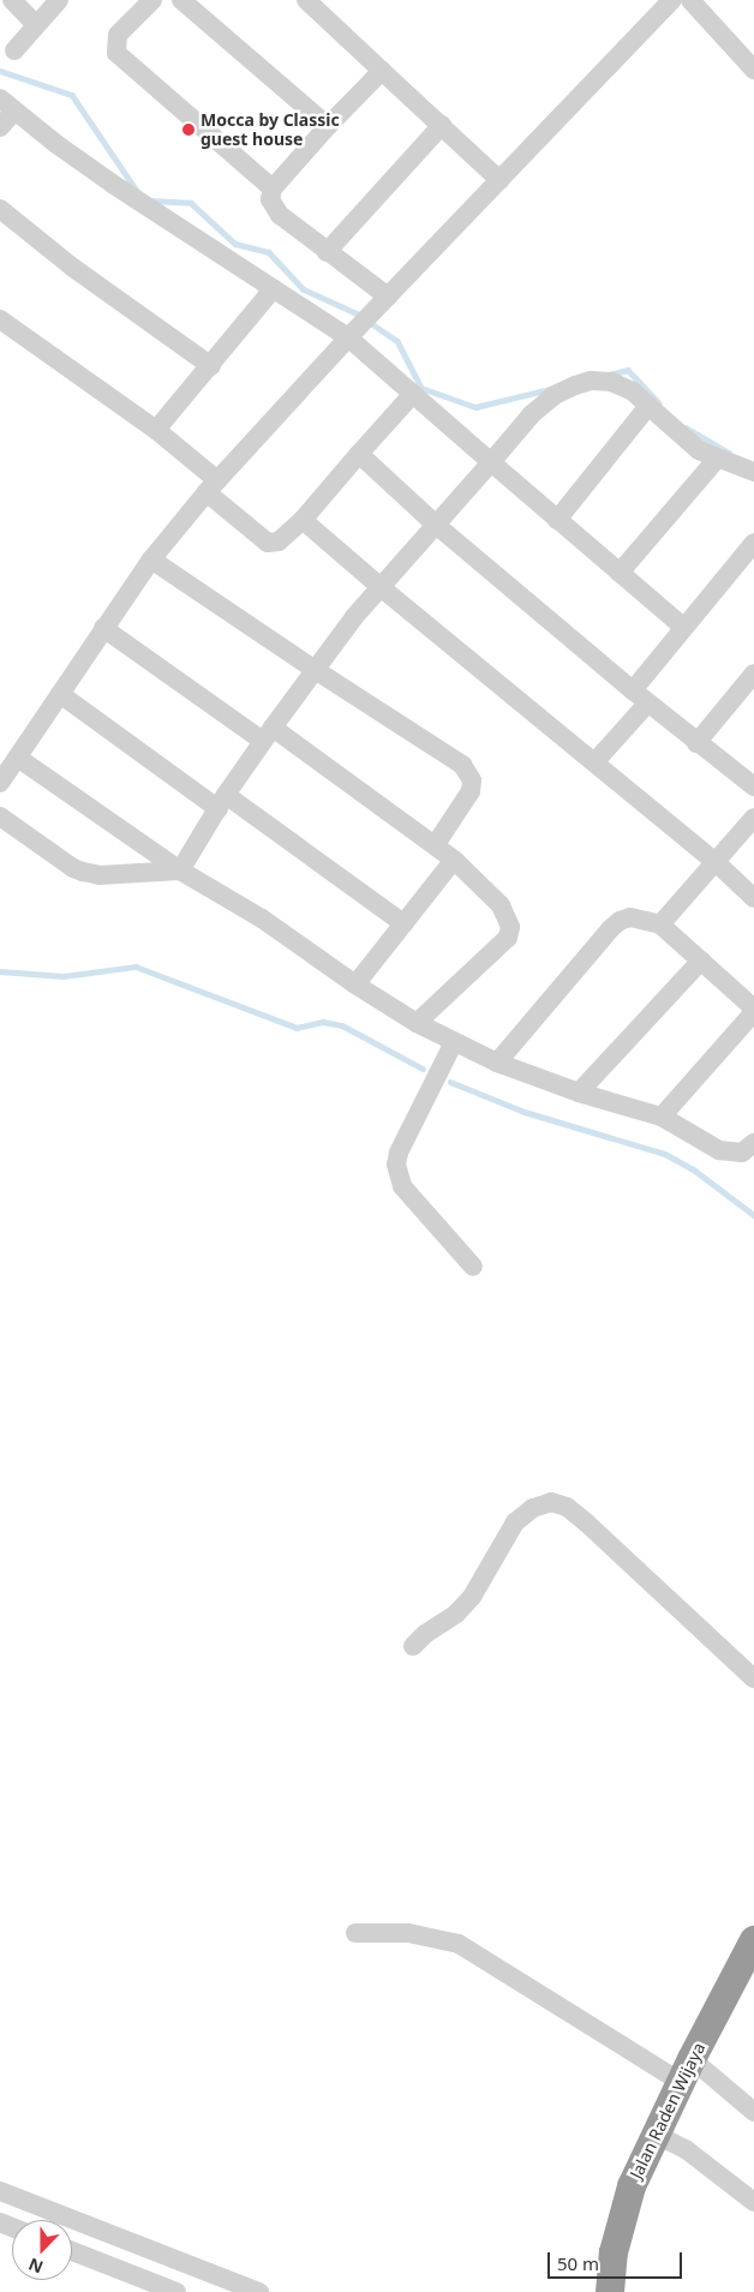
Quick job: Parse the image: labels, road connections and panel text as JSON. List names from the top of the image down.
{
  "streets": {
    "highway": ["Jalan Raden Wijaya"]
  },
  "places": ["Mocca by Classic guest house"],
  "scale_bar": "50 m",
  "north": "bottom"
}
